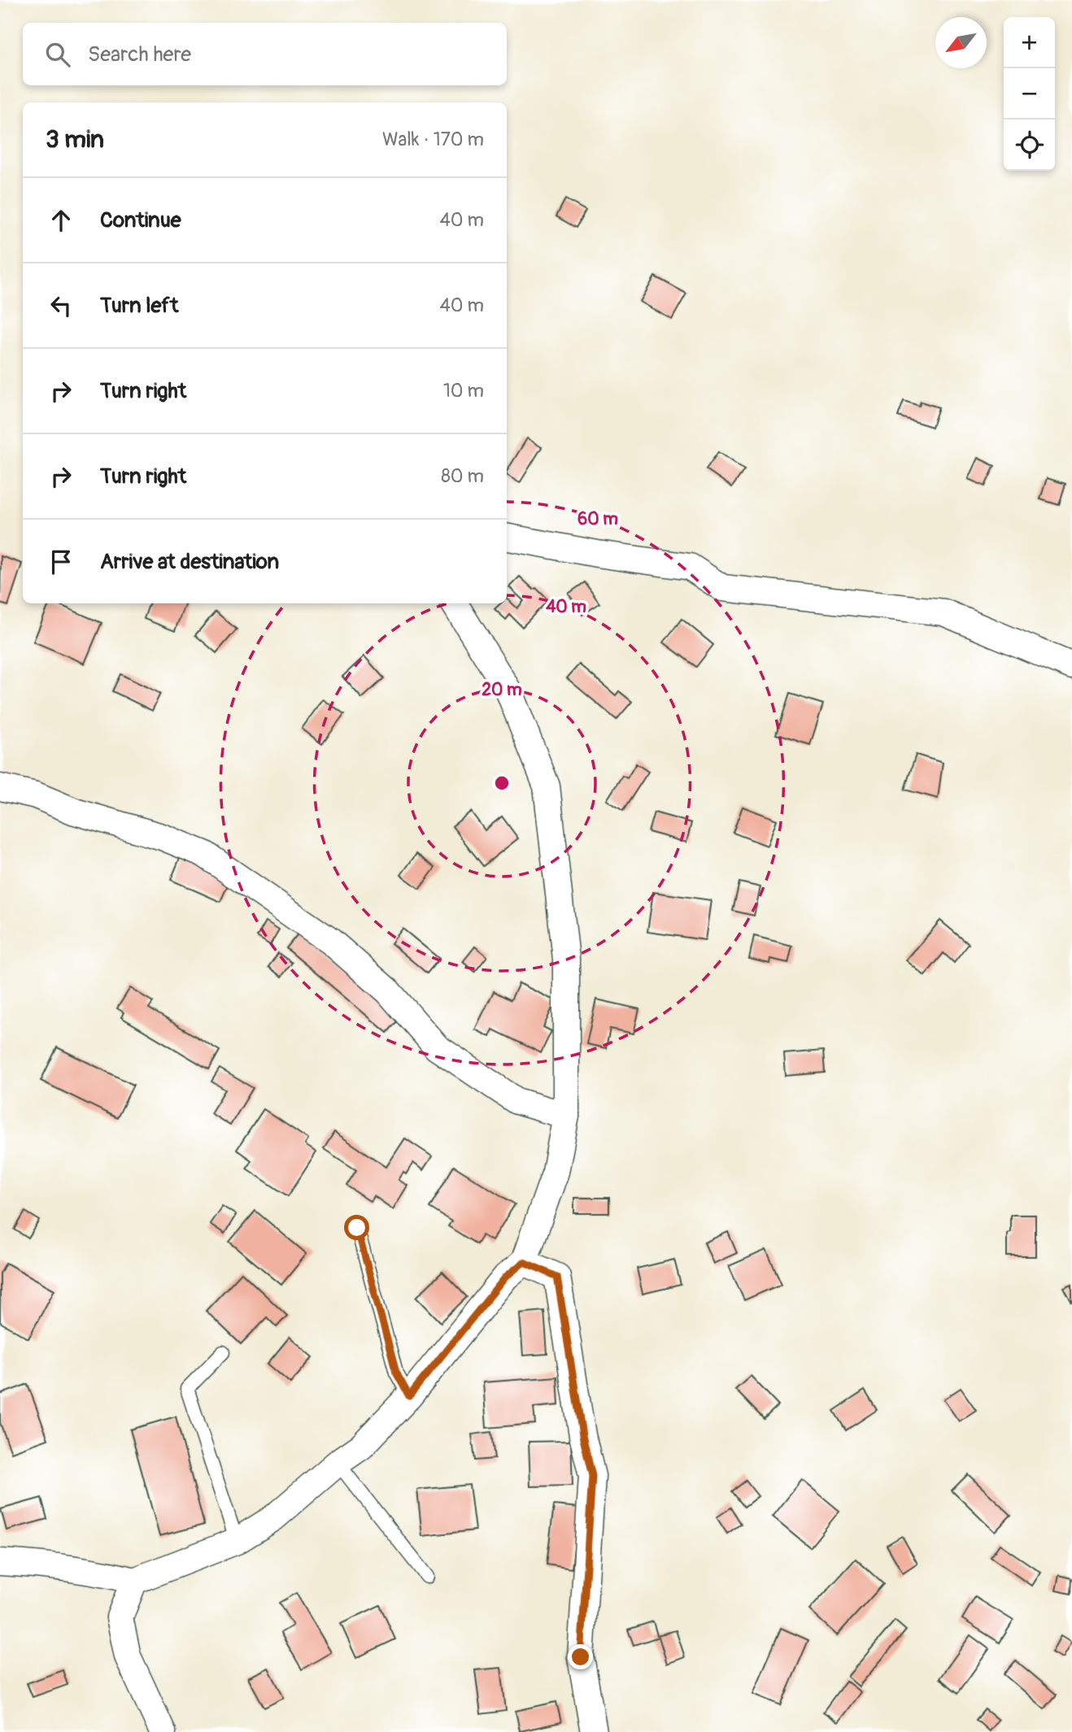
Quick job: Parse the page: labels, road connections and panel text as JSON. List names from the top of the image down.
{
  "north": "bottom left",
  "page": {
    "map_buttons": ["+", "−"],
    "search": "Search here",
    "heading": ["3 min", "Walk · 170 m"],
    "list": [
      ["Continue", "40 m"],
      ["Turn left", "40 m"],
      ["Turn right", "10 m"],
      ["Turn right", "80 m"],
      "Arrive at destination"
    ]
  },
  "rings": ["60 m", "40 m", "20 m"]
}
